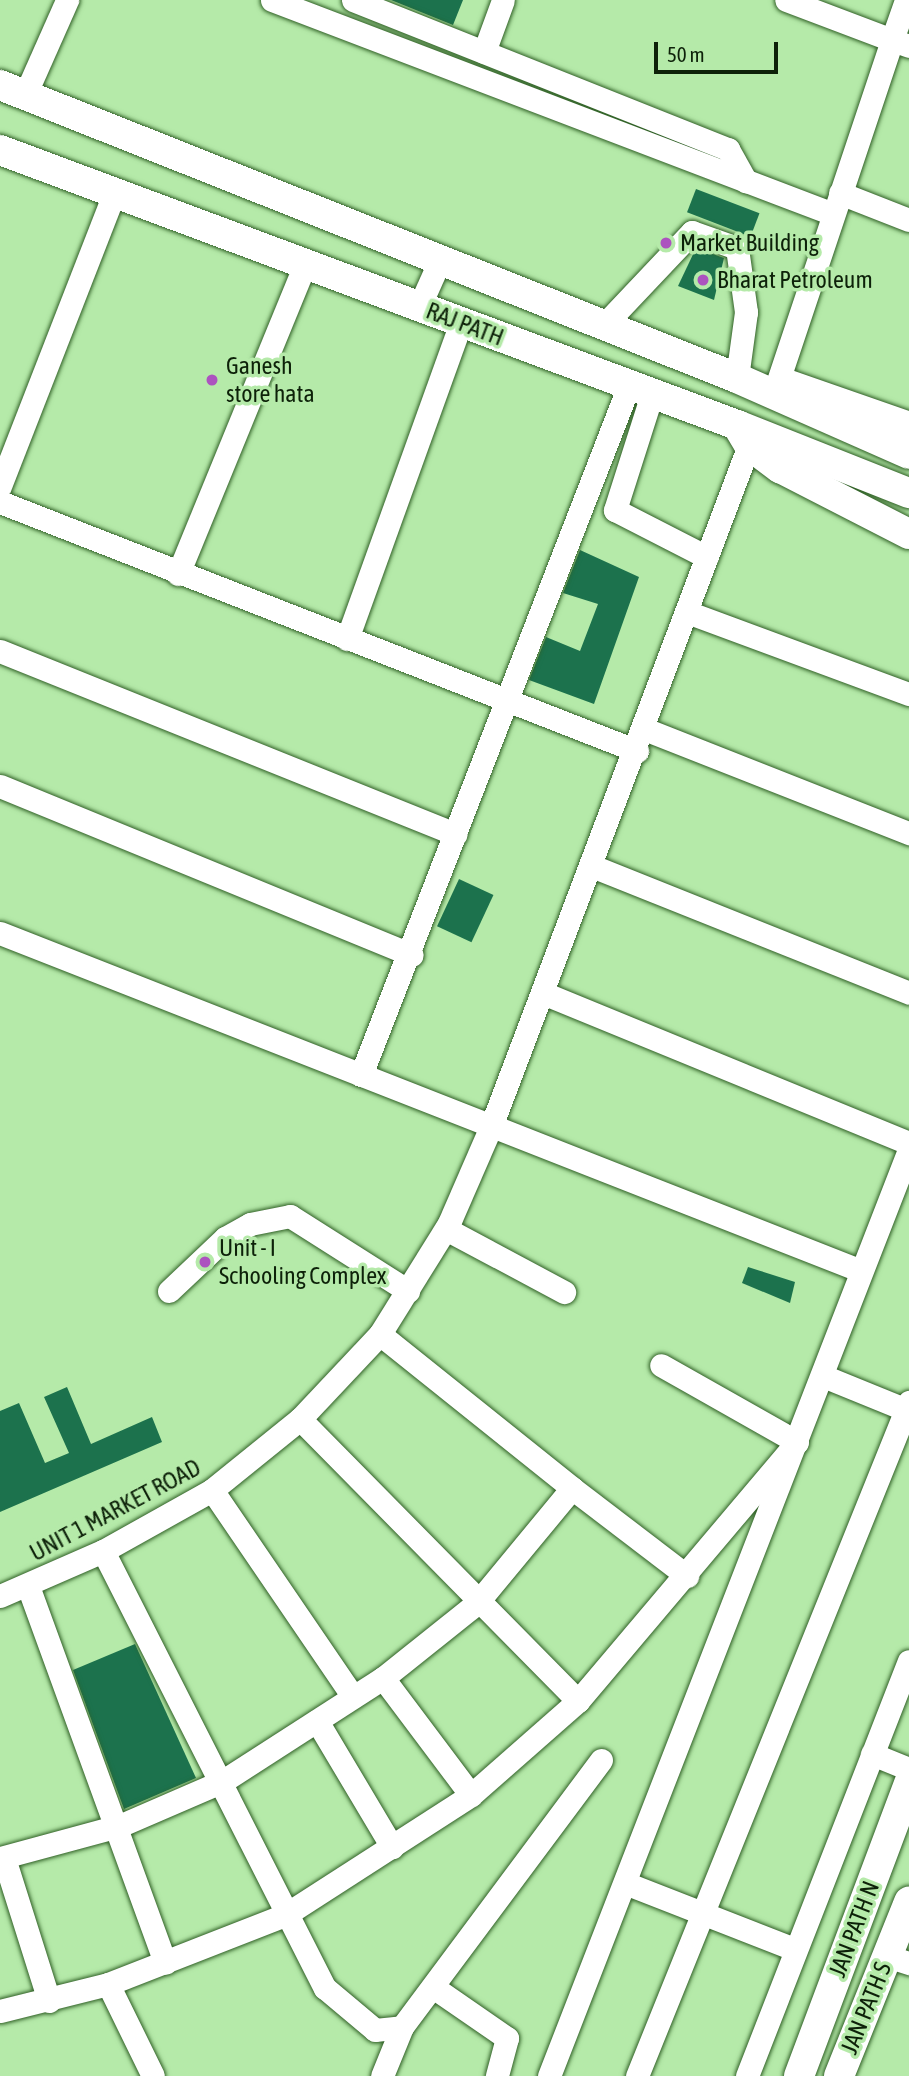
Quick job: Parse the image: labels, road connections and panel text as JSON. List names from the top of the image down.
{
  "streets": {
    "main road": ["RAJ PATH", "JAN PATH N", "JAN PATH S"],
    "street": ["UNIT 1 MARKET ROAD"]
  },
  "crossings": [
    ["RAJ PATH", "UNIT 1 MARKET ROAD"]
  ],
  "places": [
    "Market Building",
    "Bharat Petroleum",
    "Ganesh store hata",
    "Unit - I Schooling Complex"
  ],
  "scale_bar": "50 m"
}
